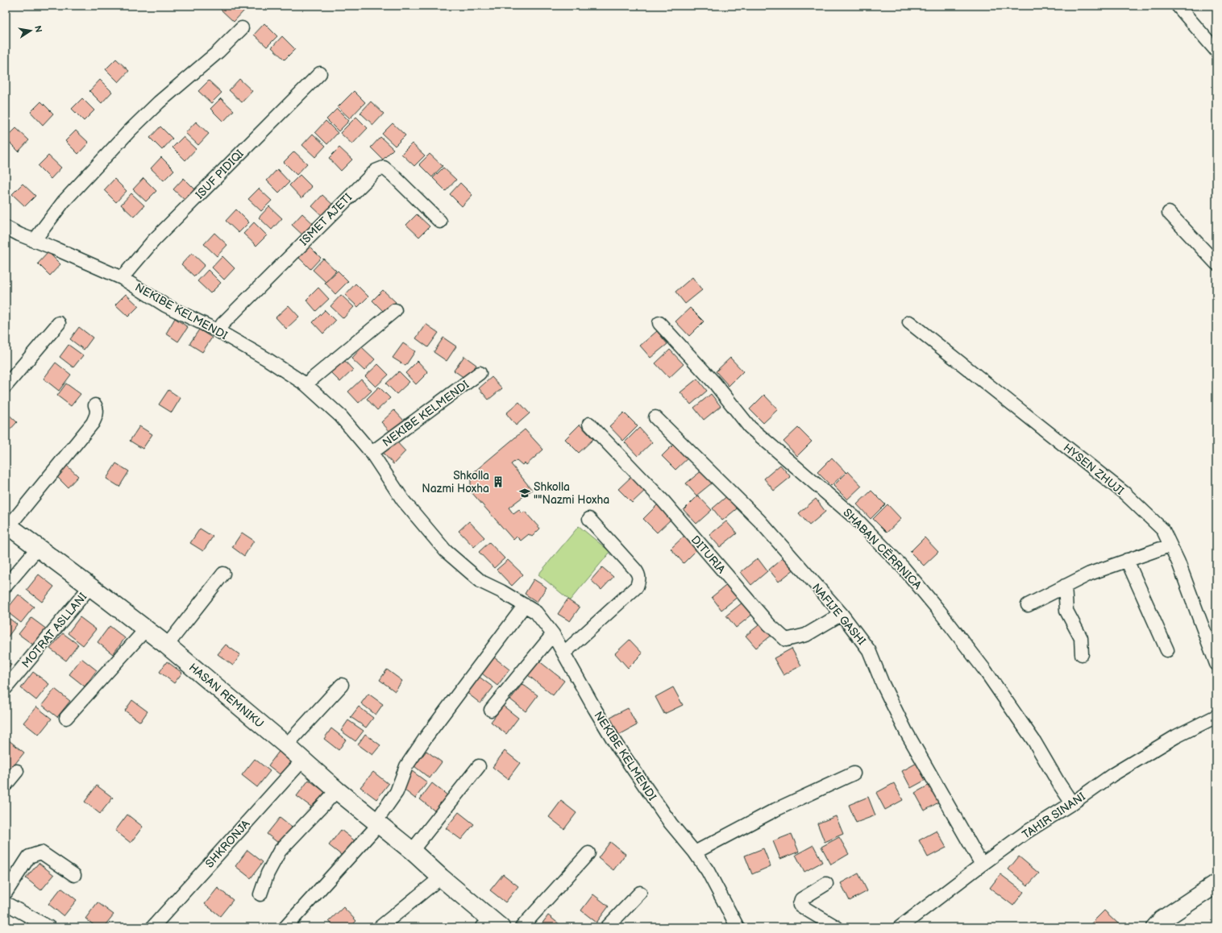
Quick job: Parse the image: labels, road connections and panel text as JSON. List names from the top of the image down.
{
  "streets": {
    "street": [
      "ISUF PIDIQI",
      "ISMET AJETI",
      "NEKIBE KELMENDI",
      "HYSEN ZHUJI",
      "SHABAN CËRRNICA",
      "DITURIA",
      "NAFIJE GASHI",
      "MOTRAT ASLLANI",
      "HASAN REMNIKU",
      "TAHIR SINANI",
      "SHKRONJA"
    ]
  },
  "crossings": [
    ["ISUF PIDIQI", "NEKIBE KELMENDI"],
    ["ISMET AJETI", "NEKIBE KELMENDI"],
    ["SHABAN CËRRNICA", "TAHIR SINANI"],
    ["DITURIA", "NAFIJE GASHI"],
    ["NAFIJE GASHI", "TAHIR SINANI"],
    ["MOTRAT ASLLANI", "HASAN REMNIKU"],
    ["HASAN REMNIKU", "SHKRONJA"]
  ],
  "places": {
    "building": ["Shkolla Nazmi Hoxha"],
    "school or university": ["Shkolla \"\"Nazmi Hoxha"]
  },
  "north": "right"
}
